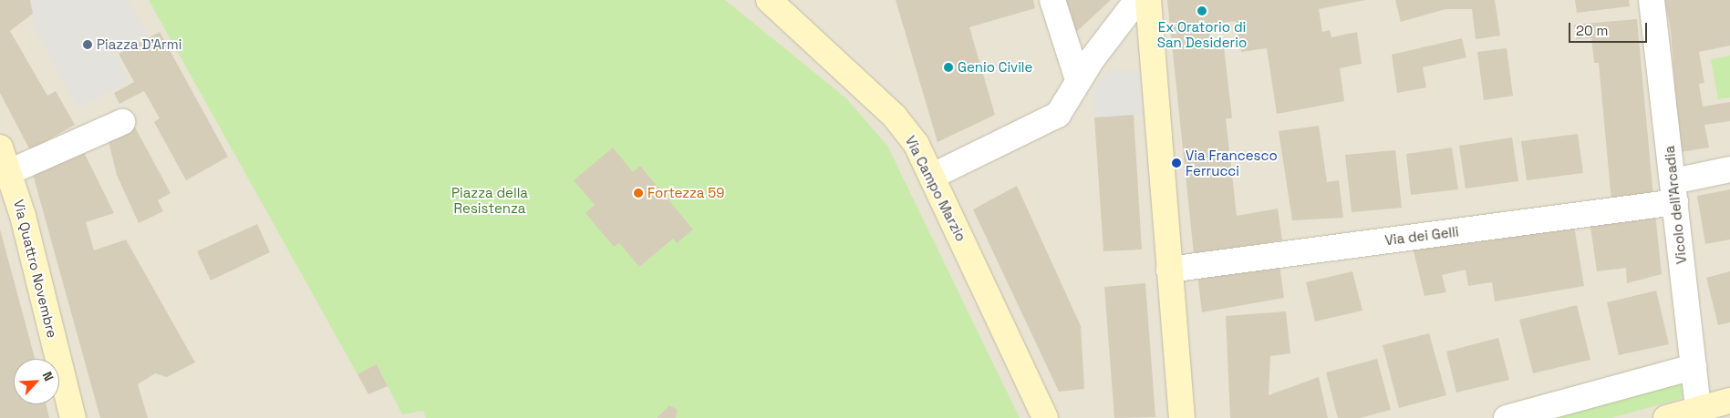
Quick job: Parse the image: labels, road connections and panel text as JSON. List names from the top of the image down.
{
  "streets": {
    "street": [
      "Via Campo Marzio",
      "Vicolo dell'Arcadia",
      "Via dei Gelli",
      "Via Quattro Novembre"
    ]
  },
  "crossings": [
    ["Vicolo dell'Arcadia", "Via dei Gelli"]
  ],
  "parks": ["Piazza della Resistenza"],
  "places": [
    "Ex Oratorio di San Desiderio",
    "Piazza D'Armi",
    "Genio Civile",
    "Via Francesco Ferrucci",
    "Fortezza 59"
  ],
  "scale_bar": "20 m",
  "north": "top right"
}
